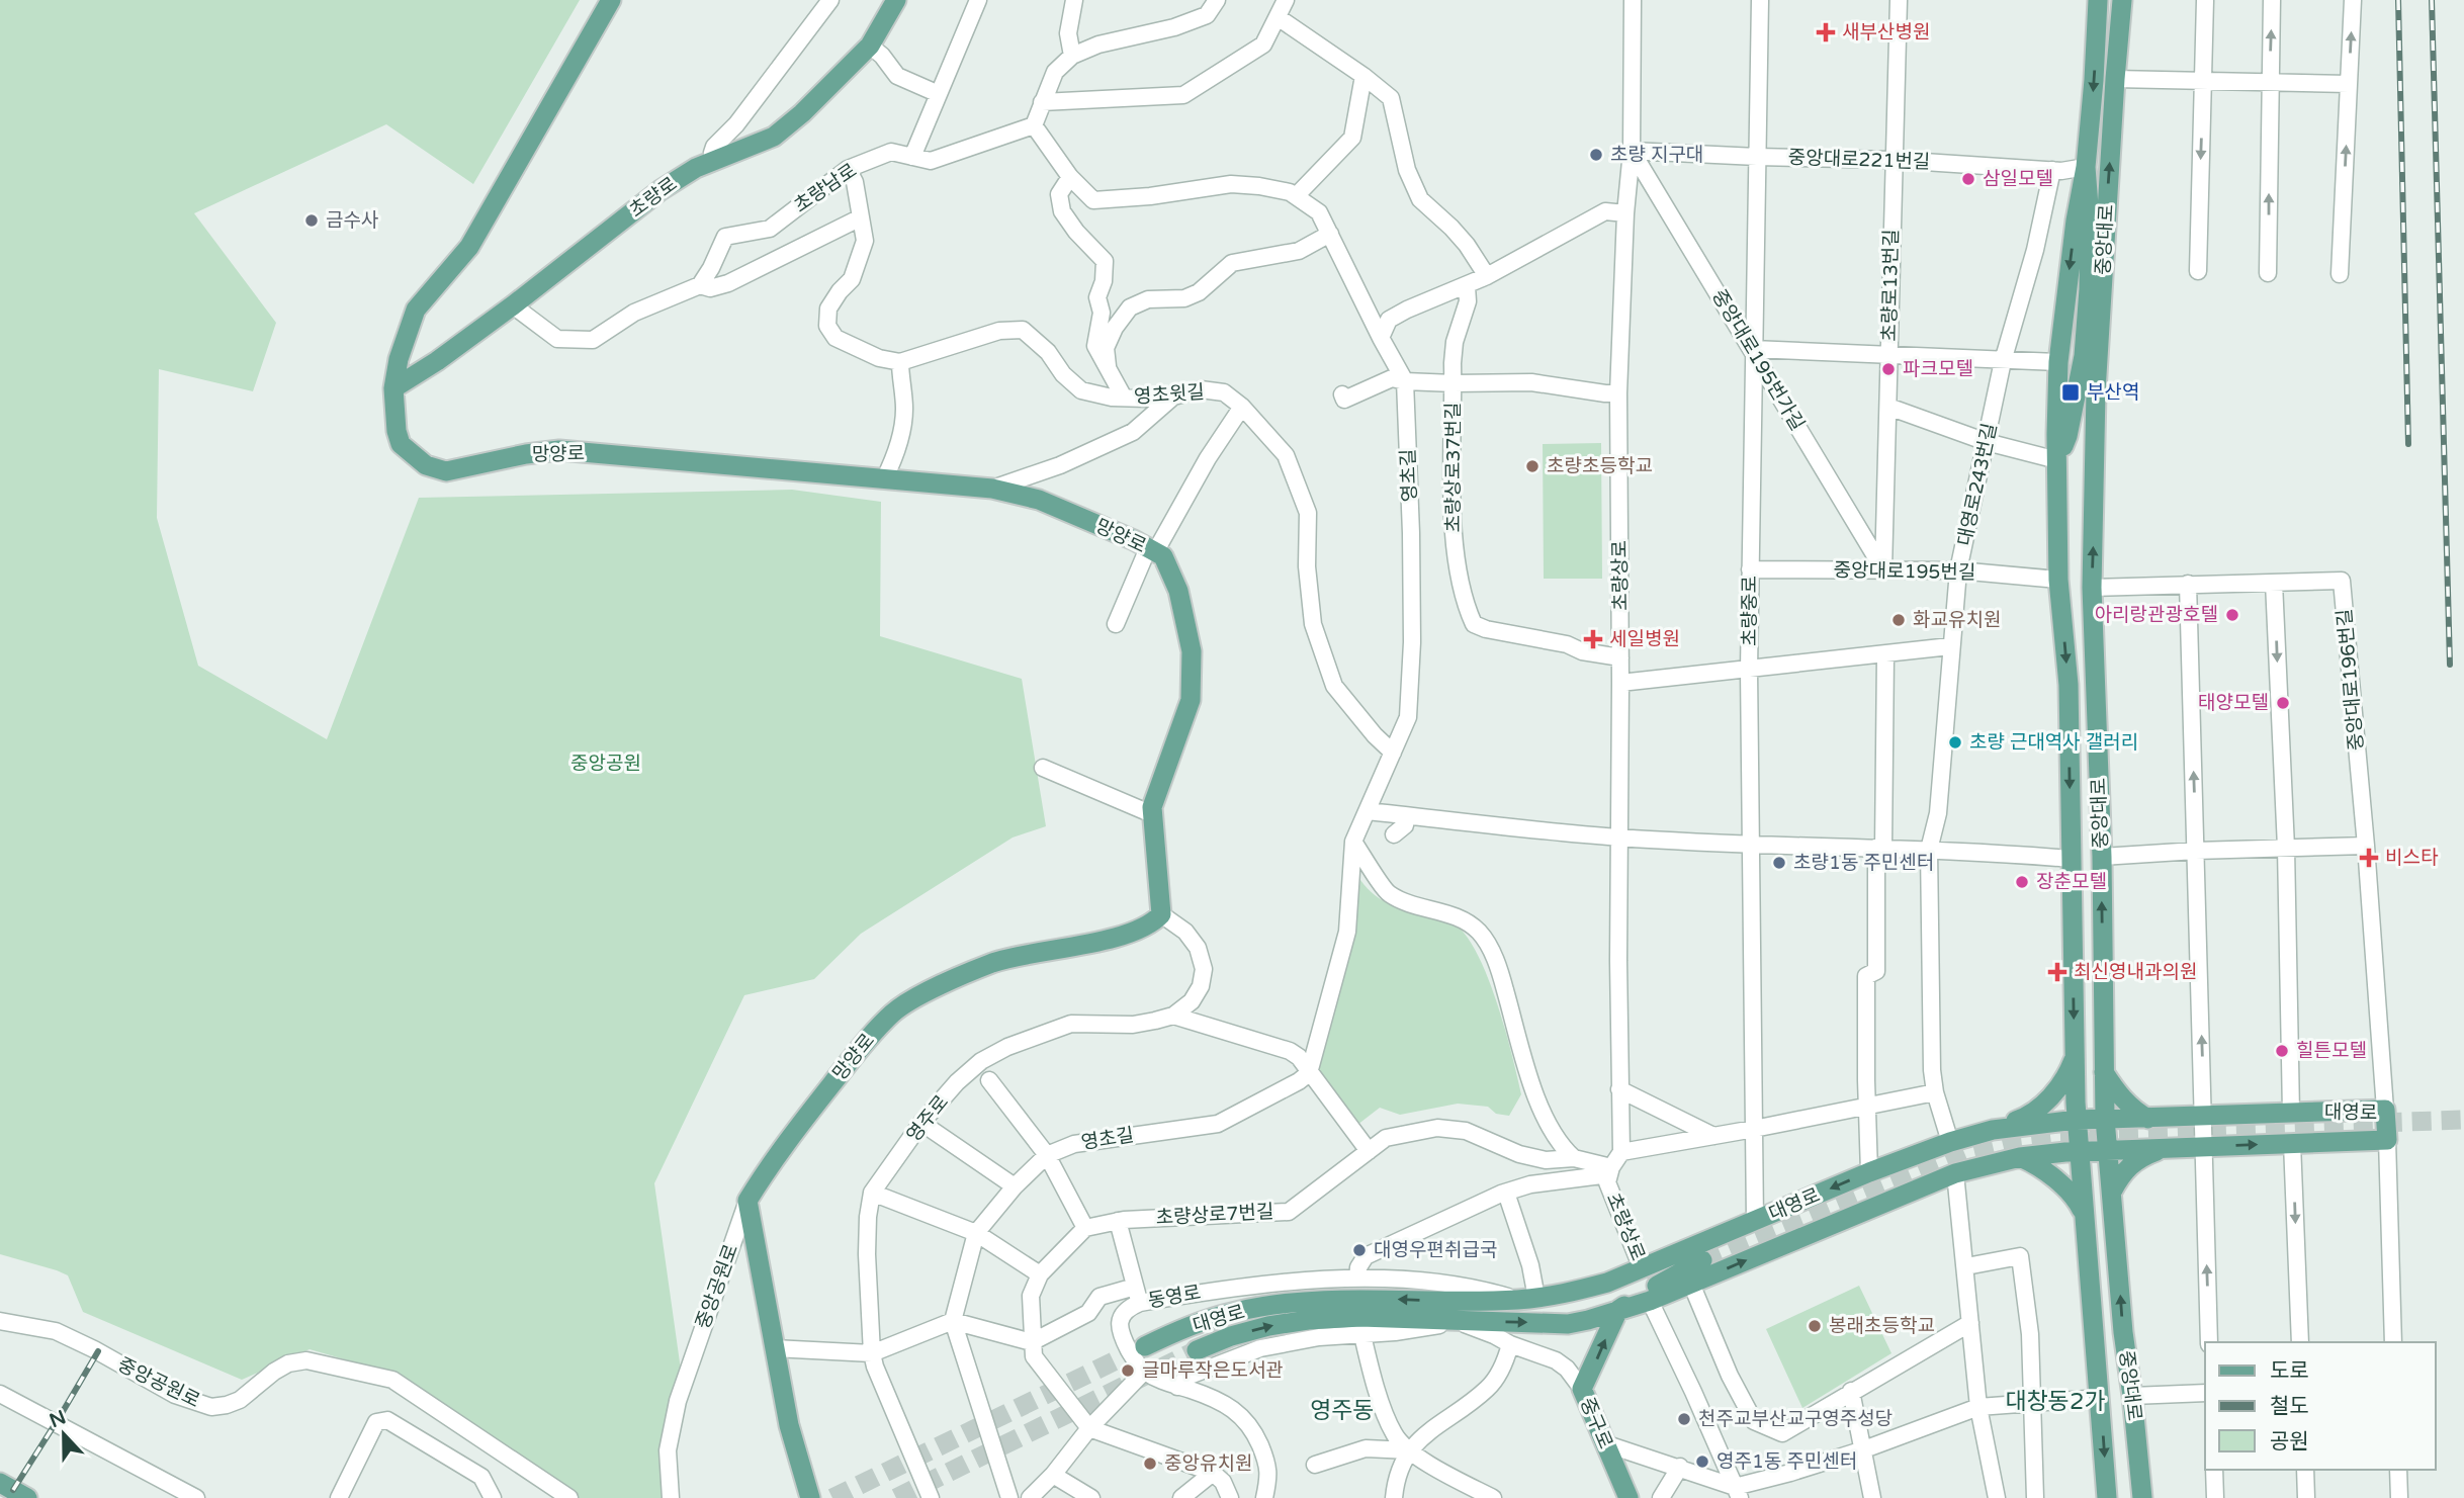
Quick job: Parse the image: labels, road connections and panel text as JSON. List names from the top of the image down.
{
  "streets": {
    "main road": [
      "초량로",
      "중앙대로",
      "망양로",
      "대영로",
      "중구로"
    ],
    "street": [
      "중앙대로221번길",
      "초량남로",
      "초량로13번길",
      "중앙대로195번가길",
      "영초윗길",
      "초량상로37번길",
      "영초길",
      "대영로243번길",
      "중앙대로195번길",
      "초량상로",
      "초량중로",
      "중앙대로196번길",
      "영주로",
      "초량상로7번길",
      "중앙공원로",
      "동영로"
    ]
  },
  "crossings": [
    ["중앙대로221번길", "중앙대로"],
    ["중앙대로221번길", "초량로13번길"],
    ["중앙대로221번길", "중앙대로195번가길"],
    ["중앙대로221번길", "대영로243번길"],
    ["중앙대로221번길", "초량상로"],
    ["중앙대로221번길", "초량중로"],
    ["초량남로", "영초길"],
    ["초량로", "망양로"],
    ["중앙대로", "중앙대로195번길"],
    ["중앙대로", "중앙대로196번길"],
    ["중앙대로", "대영로"],
    ["초량로13번길", "중앙대로195번가길"],
    ["초량로13번길", "중앙대로195번길"],
    ["중앙대로195번가길", "중앙대로195번길"],
    ["중앙대로195번가길", "초량상로"],
    ["중앙대로195번가길", "초량중로"],
    ["영초윗길", "영초길"],
    ["망양로", "중앙공원로"],
    ["초량상로37번길", "초량상로"],
    ["대영로243번길", "중앙대로195번길"],
    ["대영로243번길", "대영로"],
    ["중앙대로195번길", "초량중로"],
    ["초량상로", "대영로"],
    ["초량상로", "초량상로7번길"],
    ["초량중로", "대영로"],
    ["중앙대로196번길", "대영로"],
    ["대영로", "동영로"],
    ["대영로", "중구로"]
  ],
  "one_way": ["중구로"],
  "districts": ["대창동2가", "영주동"],
  "parks": ["중앙공원"],
  "places": {
    "health": [
      "새부산병원",
      "세일병원",
      "비스타",
      "최신영내과의원"
    ],
    "other": [
      "초량 지구대",
      "삼일모텔",
      "금수사",
      "파크모텔",
      "초량초등학교",
      "아리랑관광호텔",
      "화교유치원",
      "태양모텔",
      "초량 근대역사 갤러리",
      "초량1동 주민센터",
      "장춘모텔",
      "힐튼모텔",
      "대영우편취급국",
      "봉래초등학교",
      "글마루작은도서관",
      "천주교부산교구영주성당",
      "영주1동 주민센터",
      "중앙유치원"
    ],
    "transit": ["부산역"]
  },
  "legend": ["도로", "철도", "공원"],
  "north": "top"
}
